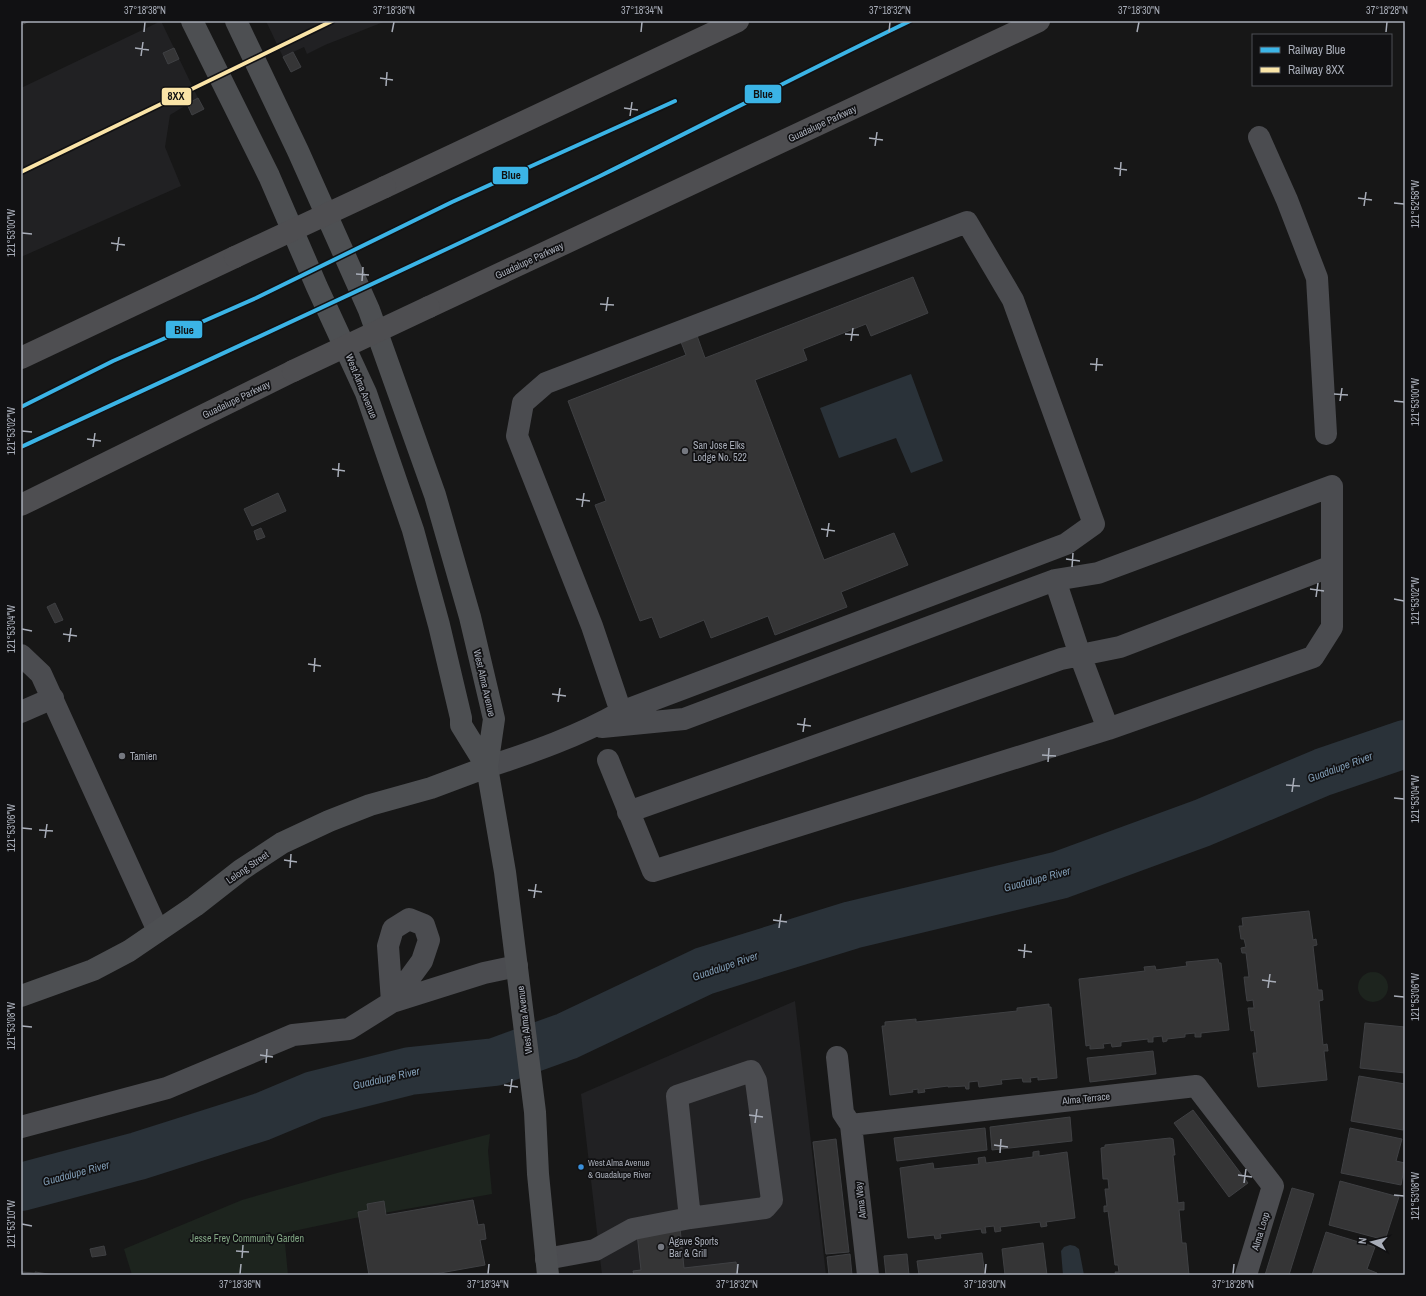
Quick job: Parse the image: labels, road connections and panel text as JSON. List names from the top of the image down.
{
  "streets": {
    "highway": ["Guadalupe Parkway"],
    "main road": ["West Alma Avenue", "Lelong Street"],
    "lane": ["Alma Terrace", "Alma Way", "Alma Loop"]
  },
  "crossings": [
    ["West Alma Avenue", "Lelong Street"],
    ["Alma Terrace", "Alma Way"],
    ["Alma Terrace", "Alma Loop"]
  ],
  "water": ["Guadalupe River"],
  "parks": ["Jesse Frey Community Garden"],
  "places": [
    "San Jose Elks Lodge No. 522",
    "Tamien",
    "West Alma Avenue & Guadalupe River",
    "Agave Sports Bar & Grill"
  ],
  "lines": ["rail line Blue", "rail line 8XX"],
  "legend": ["Railway Blue", "Railway 8XX"],
  "north": "left",
  "coordinates": [
    "37°18'38\"N",
    "37°18'36\"N",
    "37°18'34\"N",
    "37°18'32\"N",
    "37°18'30\"N",
    "37°18'28\"N",
    "121°52'58\"W",
    "121°53'00\"W",
    "121°53'02\"W",
    "121°53'04\"W",
    "121°53'06\"W",
    "121°53'08\"W",
    "121°53'10\"W"
  ]
}
